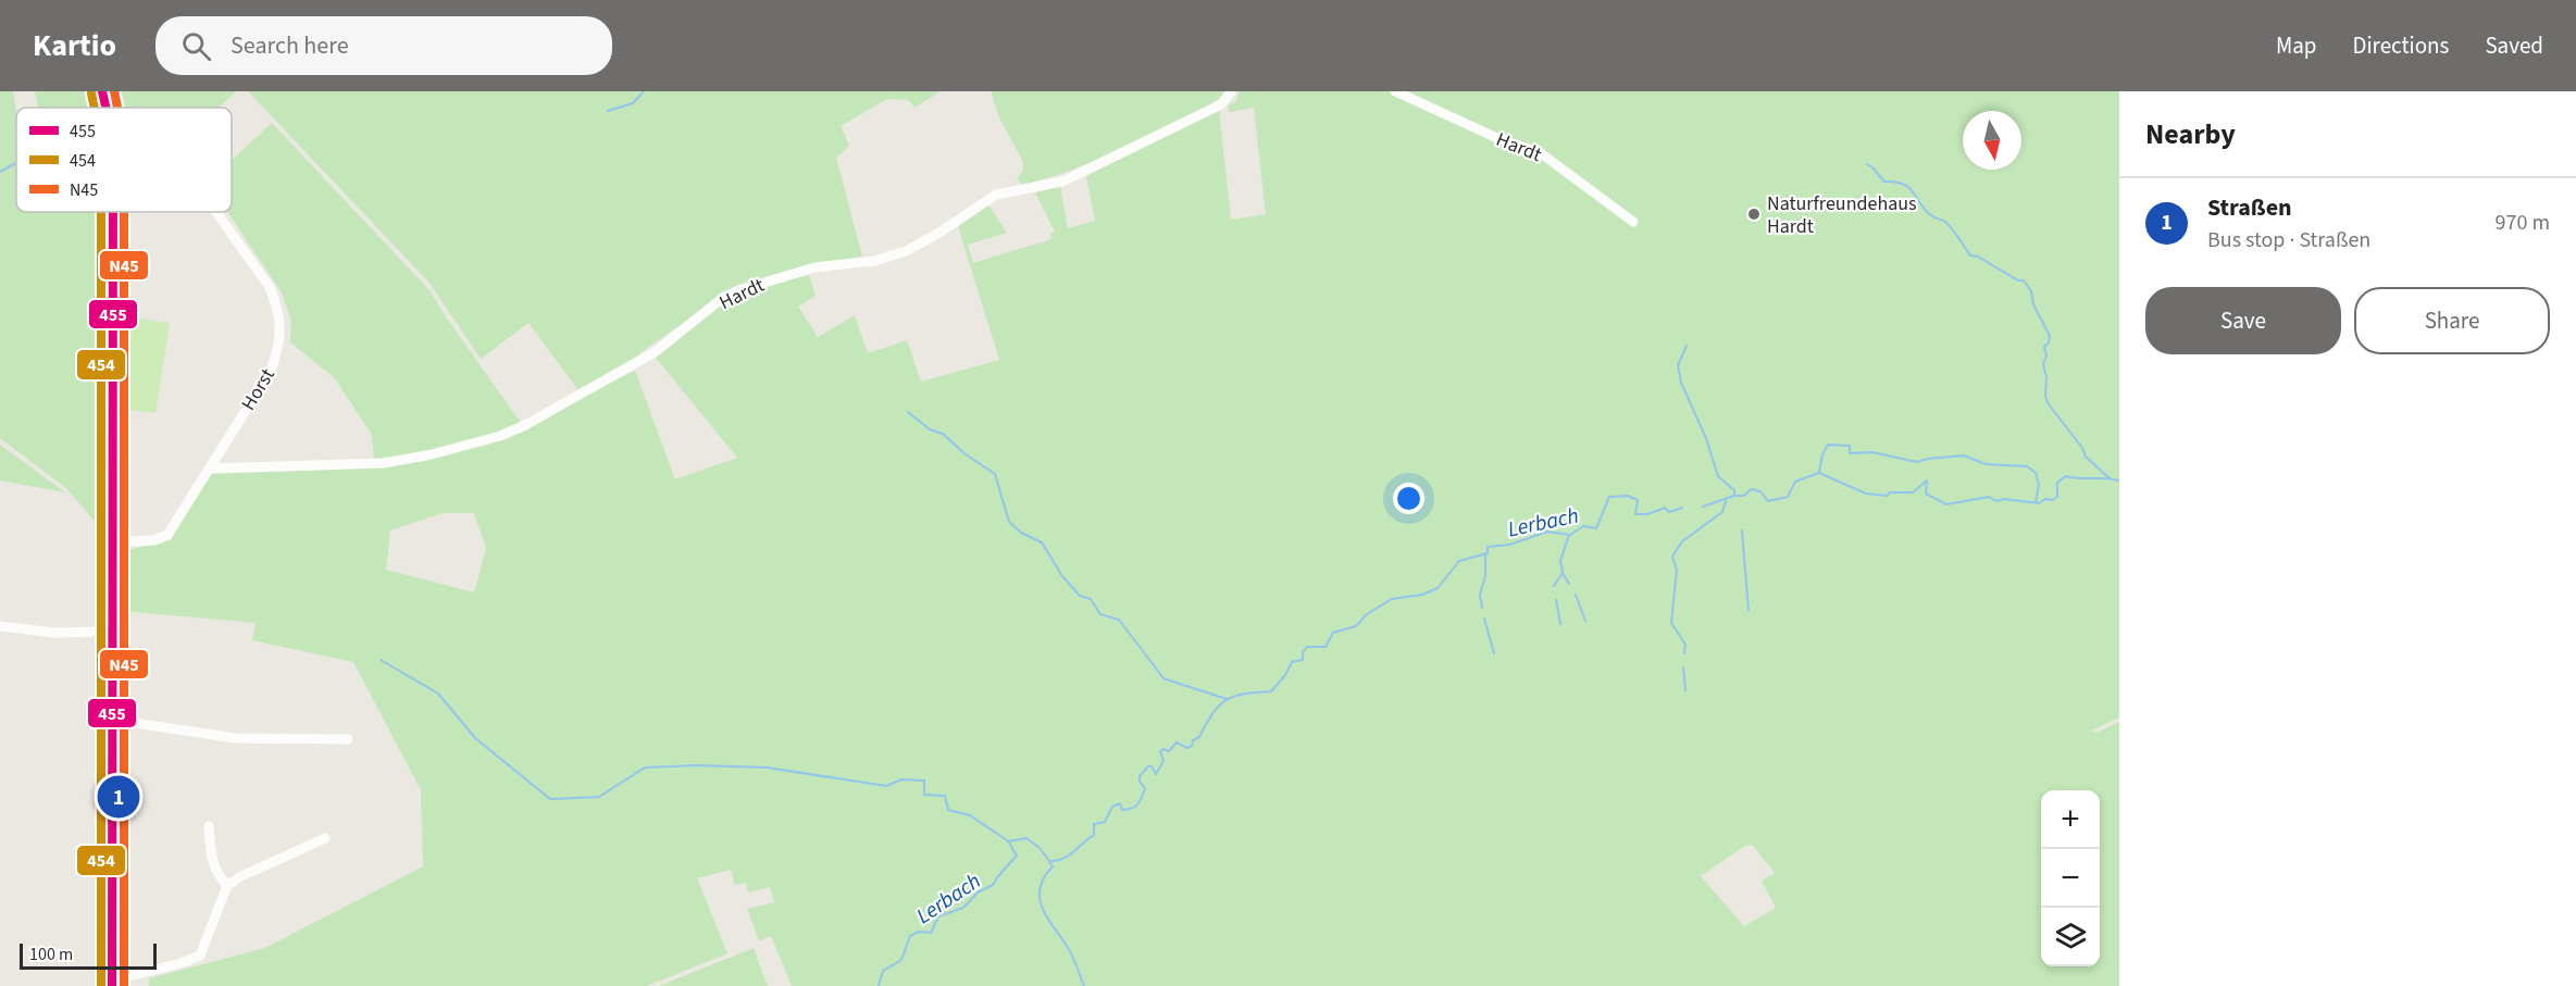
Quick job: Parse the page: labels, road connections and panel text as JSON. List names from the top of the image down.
{
  "streets": {
    "street": ["Hardt", "Horst"]
  },
  "crossings": [
    ["Hardt", "Horst"]
  ],
  "water": ["Lerbach"],
  "places": ["Naturfreundehaus Hardt"],
  "lines": ["transit line 455", "transit line N45", "transit line 454"],
  "legend": ["455", "454", "N45"],
  "scale_bar": "100 m",
  "north": "bottom",
  "page": {
    "header": "Kartio",
    "search": "Search here",
    "nav": ["Map", "Directions", "Saved"],
    "heading": "Nearby",
    "list": [
      {
        "mark": "1",
        "name": "Straßen",
        "note": "Bus stop · Straßen",
        "value": "970 m"
      }
    ],
    "buttons": ["Save", "Share"],
    "pins": "1",
    "map_buttons": ["+", "−"],
    "scale": "100 m"
  }
}
